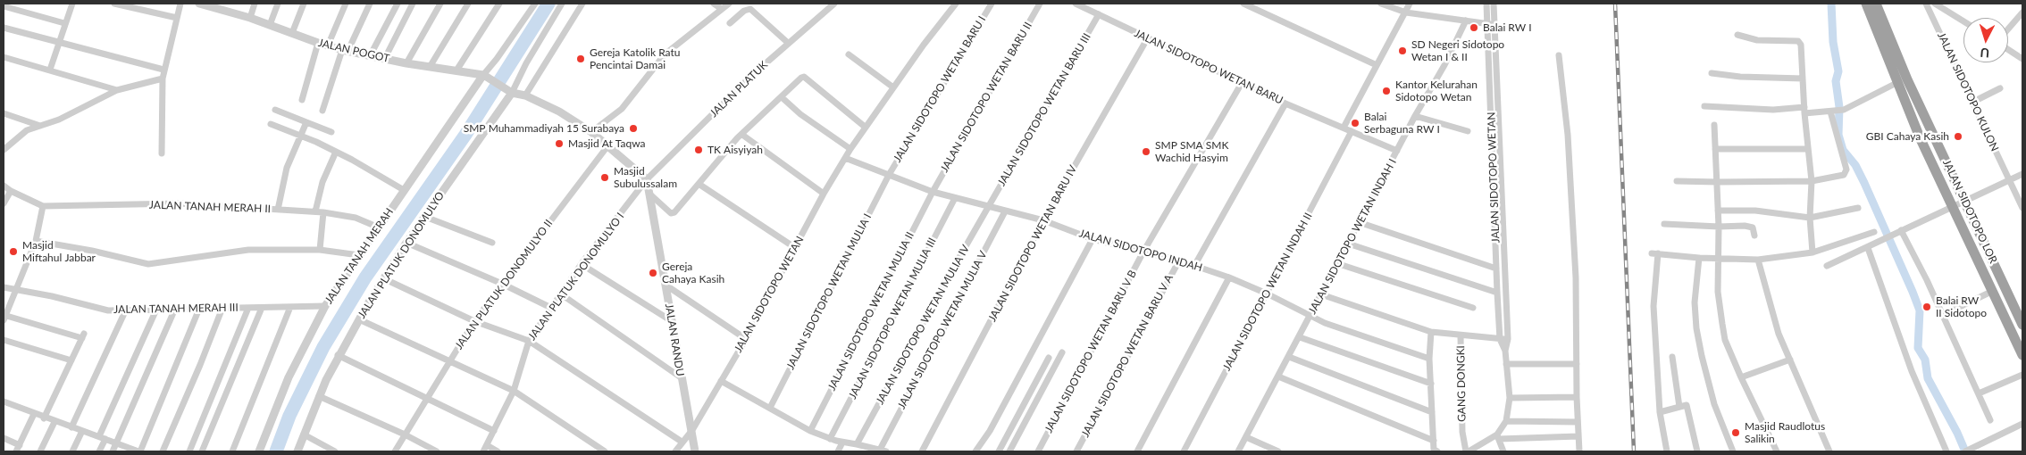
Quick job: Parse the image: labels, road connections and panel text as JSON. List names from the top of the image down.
{
  "streets": {
    "highway": ["JALAN SIDOTOPO LOR"],
    "street": [
      "JALAN POGOT",
      "JALAN SIDOTOPO WETAN BARU",
      "JALAN PLATUK",
      "JALAN SIDOTOPO WETAN BARU I",
      "JALAN SIDOTOPO KULON",
      "JALAN SIDOTOPO WETAN BARU II",
      "JALAN SIDOTOPO WETAN BARU III",
      "JALAN SIDOTOPO WETAN",
      "JALAN TANAH MERAH II",
      "JALAN SIDOTOPO WETAN INDAH I",
      "JALAN SIDOTOPO WETAN BARU IV",
      "JALAN SIDOTOPO INDAH",
      "JALAN PLATUK DONOMULYO",
      "JALAN TANAH MERAH",
      "JALAN PLATUK DONOMULYO I",
      "JALAN PLATUK DONOMULYO II",
      "JALAN SIDOTOPO WETAN MULIA I",
      "JALAN SIDOTOPO WETAN INDAH II",
      "JALAN TANAH MERAH III",
      "JALAN SIDOTOPO WETAN MULIA II",
      "JALAN SIDOTOPO WETAN MULIA III",
      "JALAN SIDOTOPO WETAN MULIA IV",
      "JALAN SIDOTOPO WETAN MULIA V",
      "JALAN RANDU",
      "JALAN SIDOTOPO WETAN BARU V B",
      "JALAN SIDOTOPO WETAN BARU V A",
      "GANG DONGKI"
    ]
  },
  "crossings": [
    ["JALAN POGOT", "JALAN TANAH MERAH"],
    ["JALAN SIDOTOPO WETAN BARU", "JALAN SIDOTOPO WETAN BARU III"],
    ["JALAN SIDOTOPO WETAN BARU", "JALAN SIDOTOPO WETAN INDAH I"],
    ["JALAN SIDOTOPO WETAN BARU", "JALAN SIDOTOPO WETAN BARU IV"],
    ["JALAN SIDOTOPO WETAN BARU", "JALAN SIDOTOPO WETAN INDAH II"],
    ["JALAN SIDOTOPO WETAN BARU", "JALAN SIDOTOPO WETAN BARU V B"],
    ["JALAN PLATUK", "JALAN PLATUK DONOMULYO I"],
    ["JALAN PLATUK", "JALAN RANDU"],
    ["JALAN SIDOTOPO WETAN BARU I", "JALAN SIDOTOPO INDAH"],
    ["JALAN SIDOTOPO WETAN BARU I", "JALAN SIDOTOPO WETAN MULIA I"],
    ["JALAN SIDOTOPO WETAN BARU II", "JALAN SIDOTOPO INDAH"],
    ["JALAN SIDOTOPO WETAN BARU II", "JALAN SIDOTOPO WETAN MULIA II"],
    ["JALAN SIDOTOPO WETAN BARU III", "JALAN SIDOTOPO INDAH"],
    ["JALAN SIDOTOPO WETAN BARU III", "JALAN SIDOTOPO WETAN MULIA IV"],
    ["JALAN SIDOTOPO WETAN", "JALAN SIDOTOPO INDAH"],
    ["JALAN SIDOTOPO WETAN", "JALAN RANDU"],
    ["JALAN SIDOTOPO WETAN", "GANG DONGKI"],
    ["JALAN TANAH MERAH II", "JALAN TANAH MERAH"],
    ["JALAN SIDOTOPO WETAN INDAH I", "JALAN SIDOTOPO INDAH"],
    ["JALAN SIDOTOPO WETAN BARU IV", "JALAN SIDOTOPO INDAH"],
    ["JALAN SIDOTOPO INDAH", "JALAN SIDOTOPO WETAN MULIA I"],
    ["JALAN SIDOTOPO INDAH", "JALAN SIDOTOPO WETAN INDAH II"],
    ["JALAN SIDOTOPO INDAH", "JALAN SIDOTOPO WETAN MULIA II"],
    ["JALAN SIDOTOPO INDAH", "JALAN SIDOTOPO WETAN MULIA III"],
    ["JALAN SIDOTOPO INDAH", "JALAN SIDOTOPO WETAN MULIA IV"],
    ["JALAN SIDOTOPO INDAH", "JALAN SIDOTOPO WETAN MULIA V"],
    ["JALAN SIDOTOPO INDAH", "JALAN SIDOTOPO WETAN BARU V B"],
    ["JALAN SIDOTOPO INDAH", "JALAN SIDOTOPO WETAN BARU V A"],
    ["JALAN TANAH MERAH", "JALAN TANAH MERAH III"],
    ["JALAN PLATUK DONOMULYO I", "JALAN RANDU"]
  ],
  "places": [
    "Balai RW I",
    "SD Negeri Sidotopo Wetan I & II",
    "Gereja Katolik Ratu Pencintai Damai",
    "Kantor Kelurahan Sidotopo Wetan",
    "Balai Serbaguna RW I",
    "SMP Muhammadiyah 15 Surabaya",
    "GBI Cahaya Kasih",
    "Masjid At Taqwa",
    "TK Aisyiyah",
    "SMP SMA SMK Wachid Hasyim",
    "Masjid Subulussalam",
    "Masjid Miftahul Jabbar",
    "Gereja Cahaya Kasih",
    "Balai RW II Sidotopo",
    "Masjid Raudlotus Salikin"
  ],
  "north": "bottom"
}
